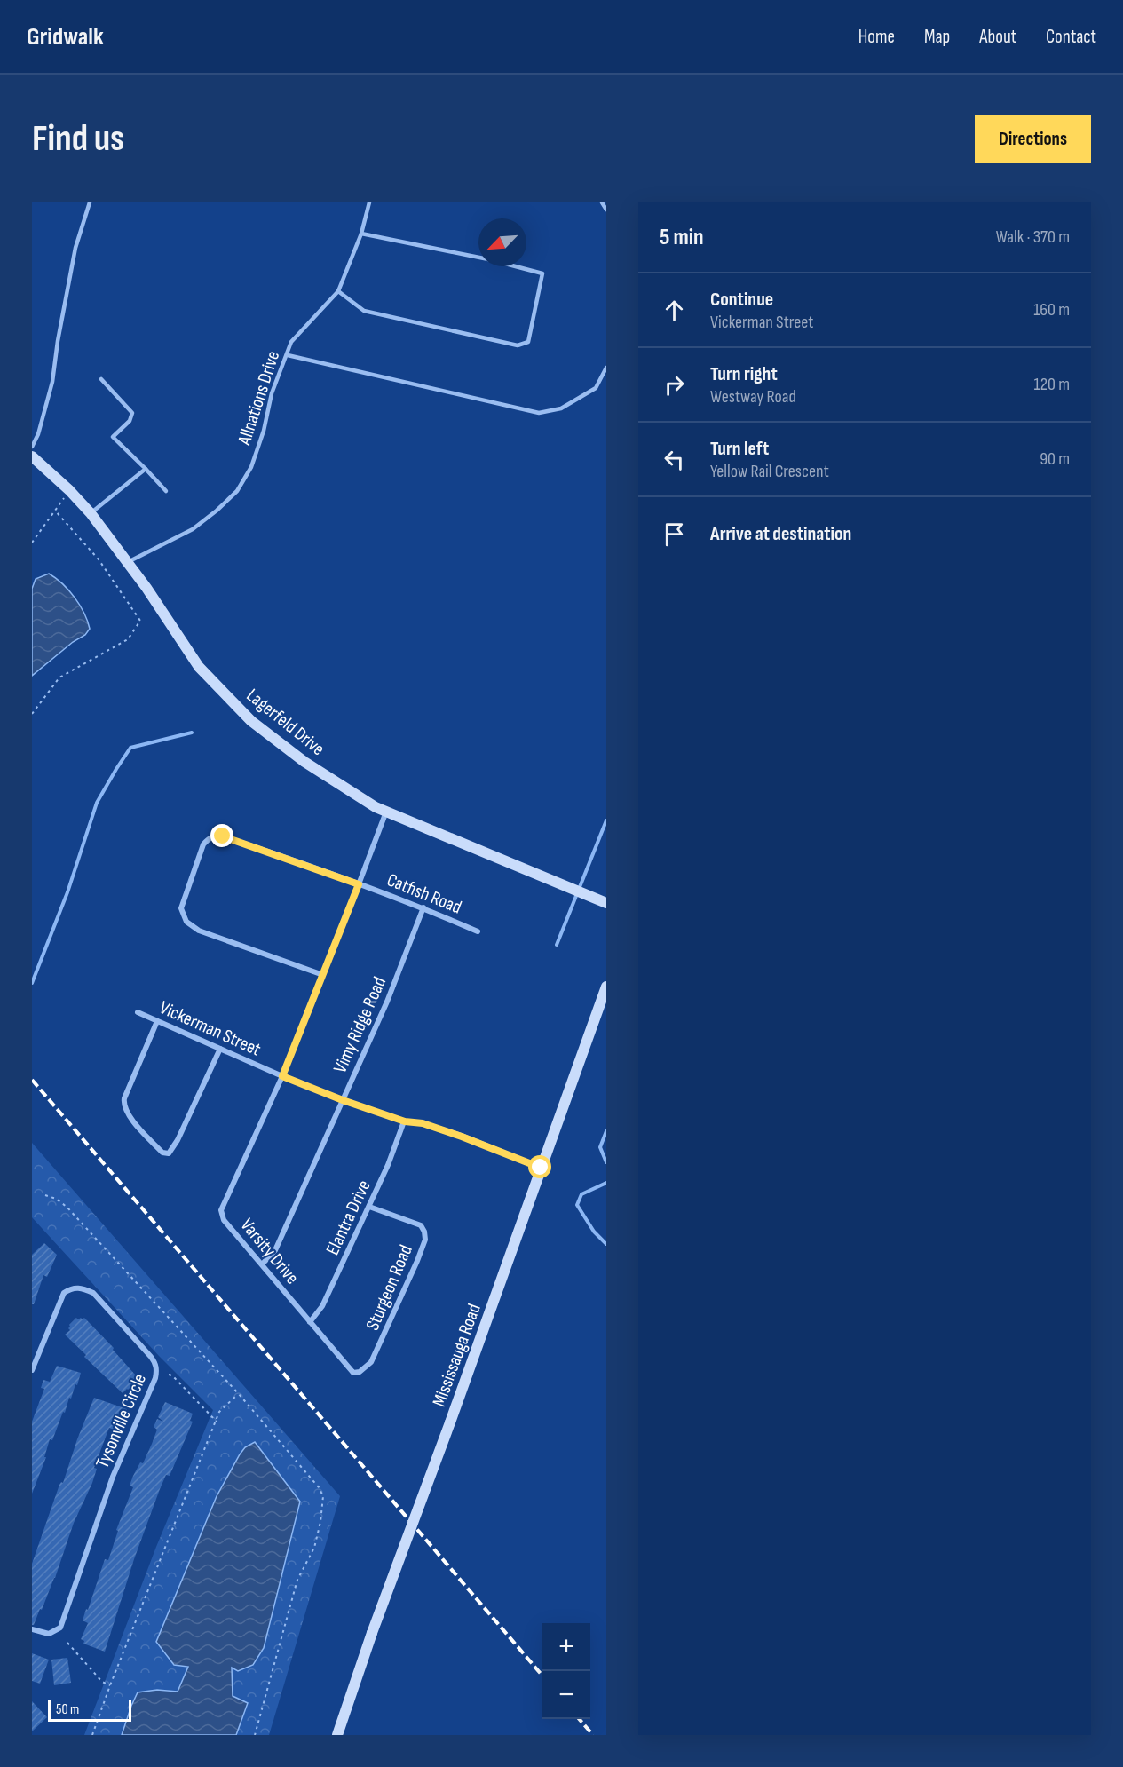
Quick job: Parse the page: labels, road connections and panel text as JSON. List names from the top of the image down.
{
  "streets": {
    "main road": ["Lagerfeld Drive", "Mississauga Road"],
    "street": [
      "Catfish Road",
      "Vimy Ridge Road",
      "Vickerman Street",
      "Elantra Drive",
      "Varsity Drive",
      "Sturgeon Road",
      "Tysonville Circle"
    ],
    "lane": ["Allnations Drive"]
  },
  "crossings": [
    ["Allnations Drive", "Lagerfeld Drive"],
    ["Catfish Road", "Vimy Ridge Road"],
    ["Vimy Ridge Road", "Vickerman Street"],
    ["Vimy Ridge Road", "Varsity Drive"],
    ["Vickerman Street", "Elantra Drive"],
    ["Vickerman Street", "Varsity Drive"],
    ["Vickerman Street", "Mississauga Road"],
    ["Elantra Drive", "Varsity Drive"],
    ["Elantra Drive", "Sturgeon Road"],
    ["Varsity Drive", "Sturgeon Road"]
  ],
  "scale_bar": "50 m",
  "north": "bottom left",
  "page": {
    "header": "Gridwalk",
    "nav": [
      "Home",
      "Map",
      "About",
      "Contact"
    ],
    "buttons": "Directions",
    "title": "Find us",
    "heading": ["5 min", "Walk · 370 m"],
    "list": [
      ["Continue", "Vickerman Street", "160 m"],
      ["Turn right", "Westway Road", "120 m"],
      ["Turn left", "Yellow Rail Crescent", "90 m"],
      "Arrive at destination"
    ],
    "map_buttons": ["+", "−"],
    "scale": "50 m"
  }
}
